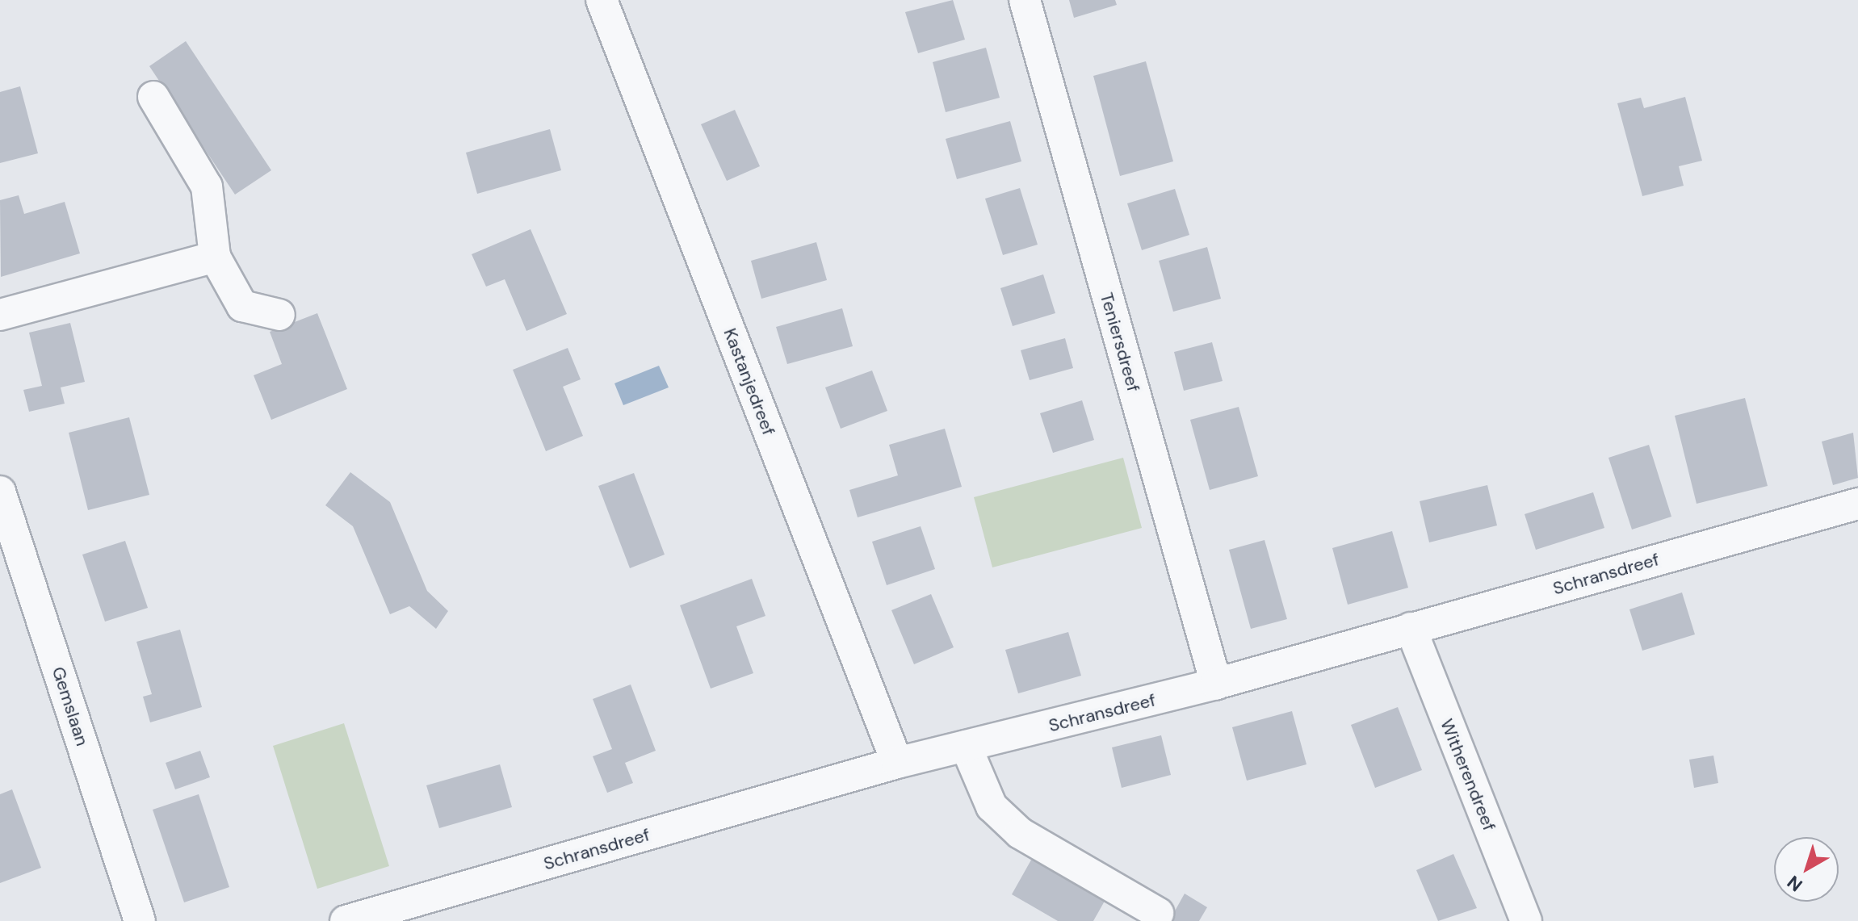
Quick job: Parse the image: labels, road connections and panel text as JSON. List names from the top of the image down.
{
  "streets": {
    "street": [
      "Teniersdreef",
      "Kastanjedreef",
      "Schransdreef",
      "Gemslaan",
      "Witherendreef"
    ]
  },
  "crossings": [
    ["Teniersdreef", "Schransdreef"],
    ["Kastanjedreef", "Schransdreef"],
    ["Schransdreef", "Witherendreef"]
  ],
  "north": "bottom left"
}
